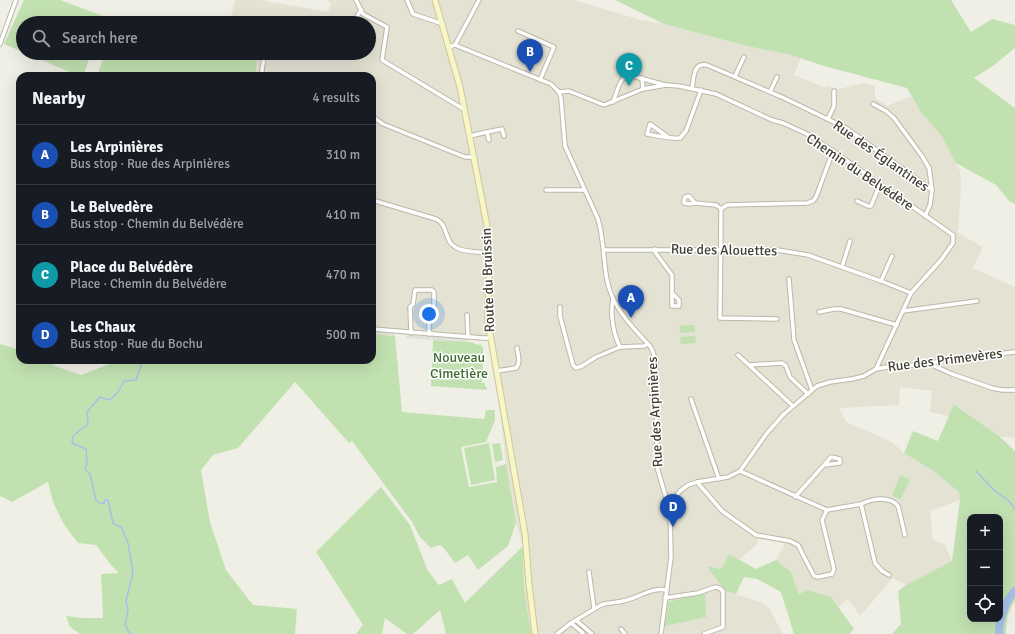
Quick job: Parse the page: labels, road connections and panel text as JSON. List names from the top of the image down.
{
  "streets": {
    "street": [
      "Rue des Églantines",
      "Chemin du Belvédère",
      "Rue des Alouettes",
      "Route du Bruissin",
      "Rue des Primevères",
      "Rue des Arpinières"
    ]
  },
  "crossings": [
    ["Rue des Églantines", "Chemin du Belvédère"],
    ["Chemin du Belvédère", "Rue des Alouettes"],
    ["Chemin du Belvédère", "Rue des Arpinières"],
    ["Rue des Alouettes", "Rue des Arpinières"]
  ],
  "parks": ["Nouveau Cimetière"],
  "page": {
    "search": "Search here",
    "pins": [
      "B",
      "C",
      "A",
      "D"
    ],
    "heading": ["Nearby", "4 results"],
    "list": [
      {
        "mark": "A",
        "name": "Les Arpinières",
        "note": "Bus stop · Rue des Arpinières",
        "value": "310 m"
      },
      {
        "mark": "B",
        "name": "Le Belvedère",
        "note": "Bus stop · Chemin du Belvédère",
        "value": "410 m"
      },
      {
        "mark": "C",
        "name": "Place du Belvédère",
        "note": "Place · Chemin du Belvédère",
        "value": "470 m"
      },
      {
        "mark": "D",
        "name": "Les Chaux",
        "note": "Bus stop · Rue du Bochu",
        "value": "500 m"
      }
    ],
    "map_buttons": ["+", "−"]
  }
}
